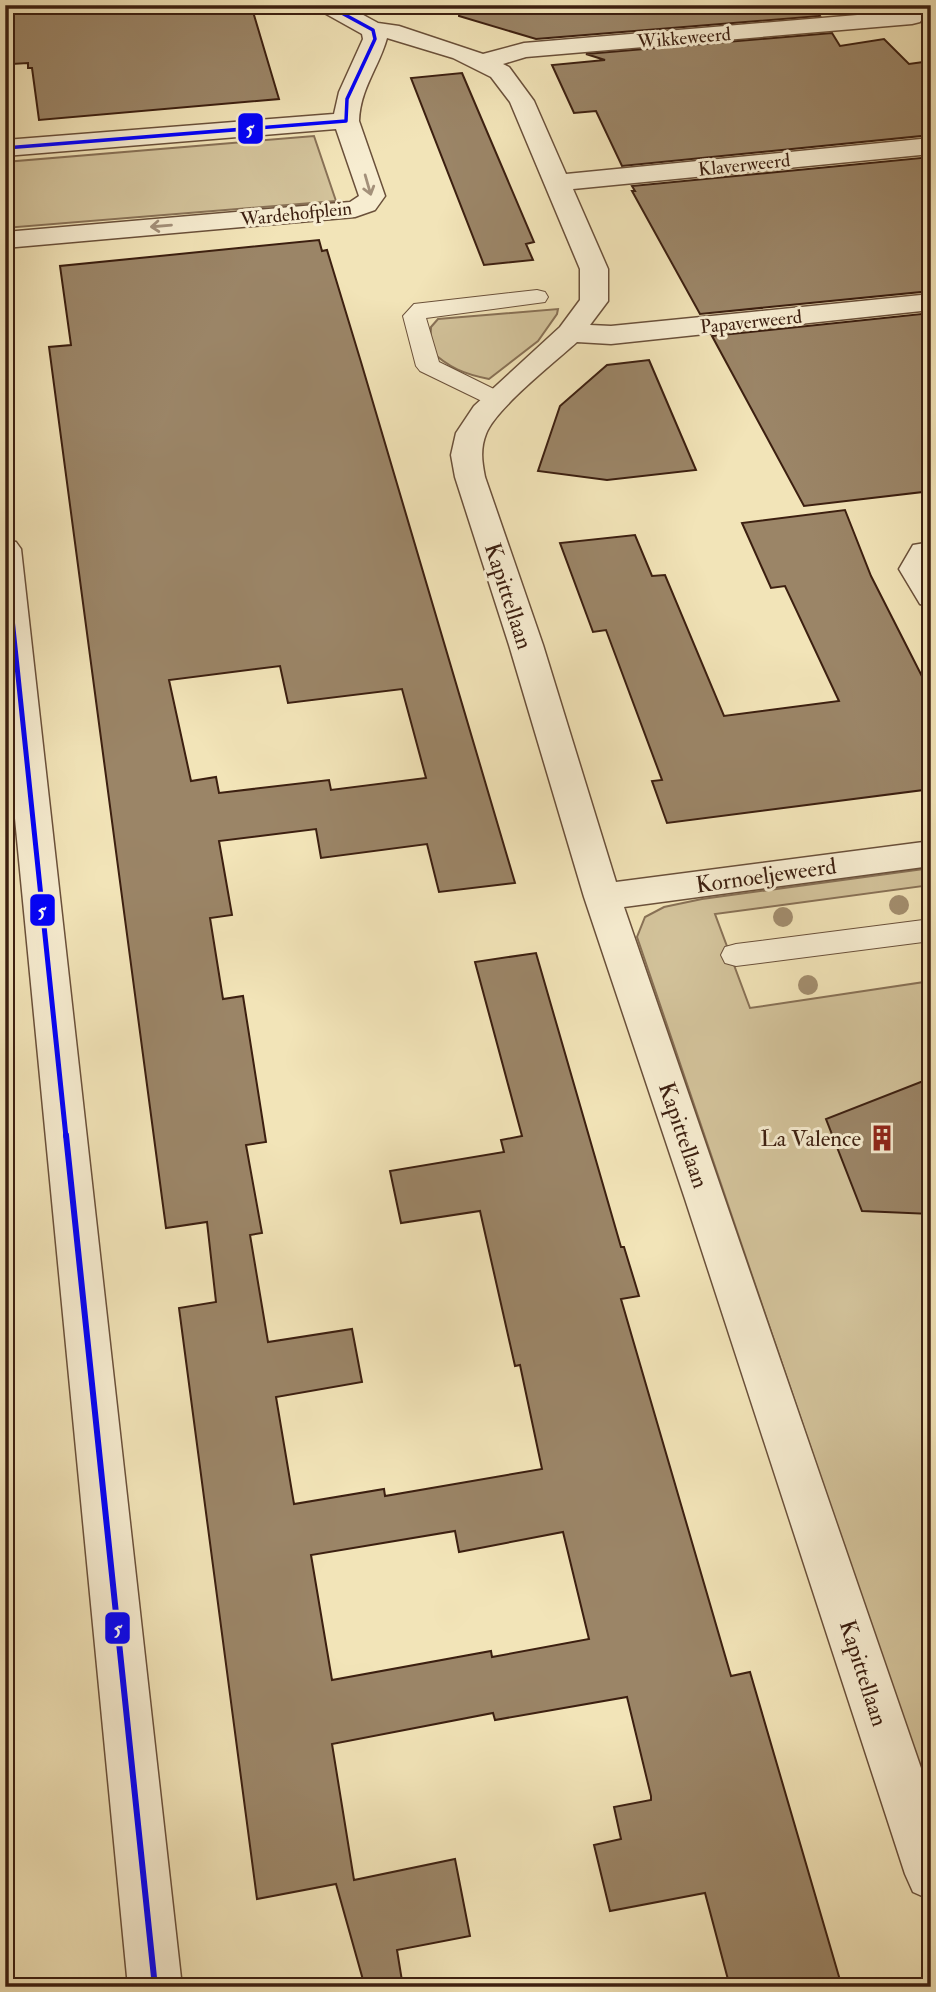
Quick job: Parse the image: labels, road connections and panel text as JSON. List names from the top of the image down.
{
  "streets": {
    "street": [
      "Wikkeweerd",
      "Klaverweerd",
      "Wardehofplein",
      "Papaverweerd",
      "Kapittellaan",
      "Kornoeljeweerd"
    ]
  },
  "crossings": [
    ["Wikkeweerd", "Kapittellaan"],
    ["Klaverweerd", "Kapittellaan"],
    ["Papaverweerd", "Kapittellaan"],
    ["Kapittellaan", "Kornoeljeweerd"]
  ],
  "places": {
    "building": ["La Valence"]
  },
  "lines": ["transit line 5"]
}
